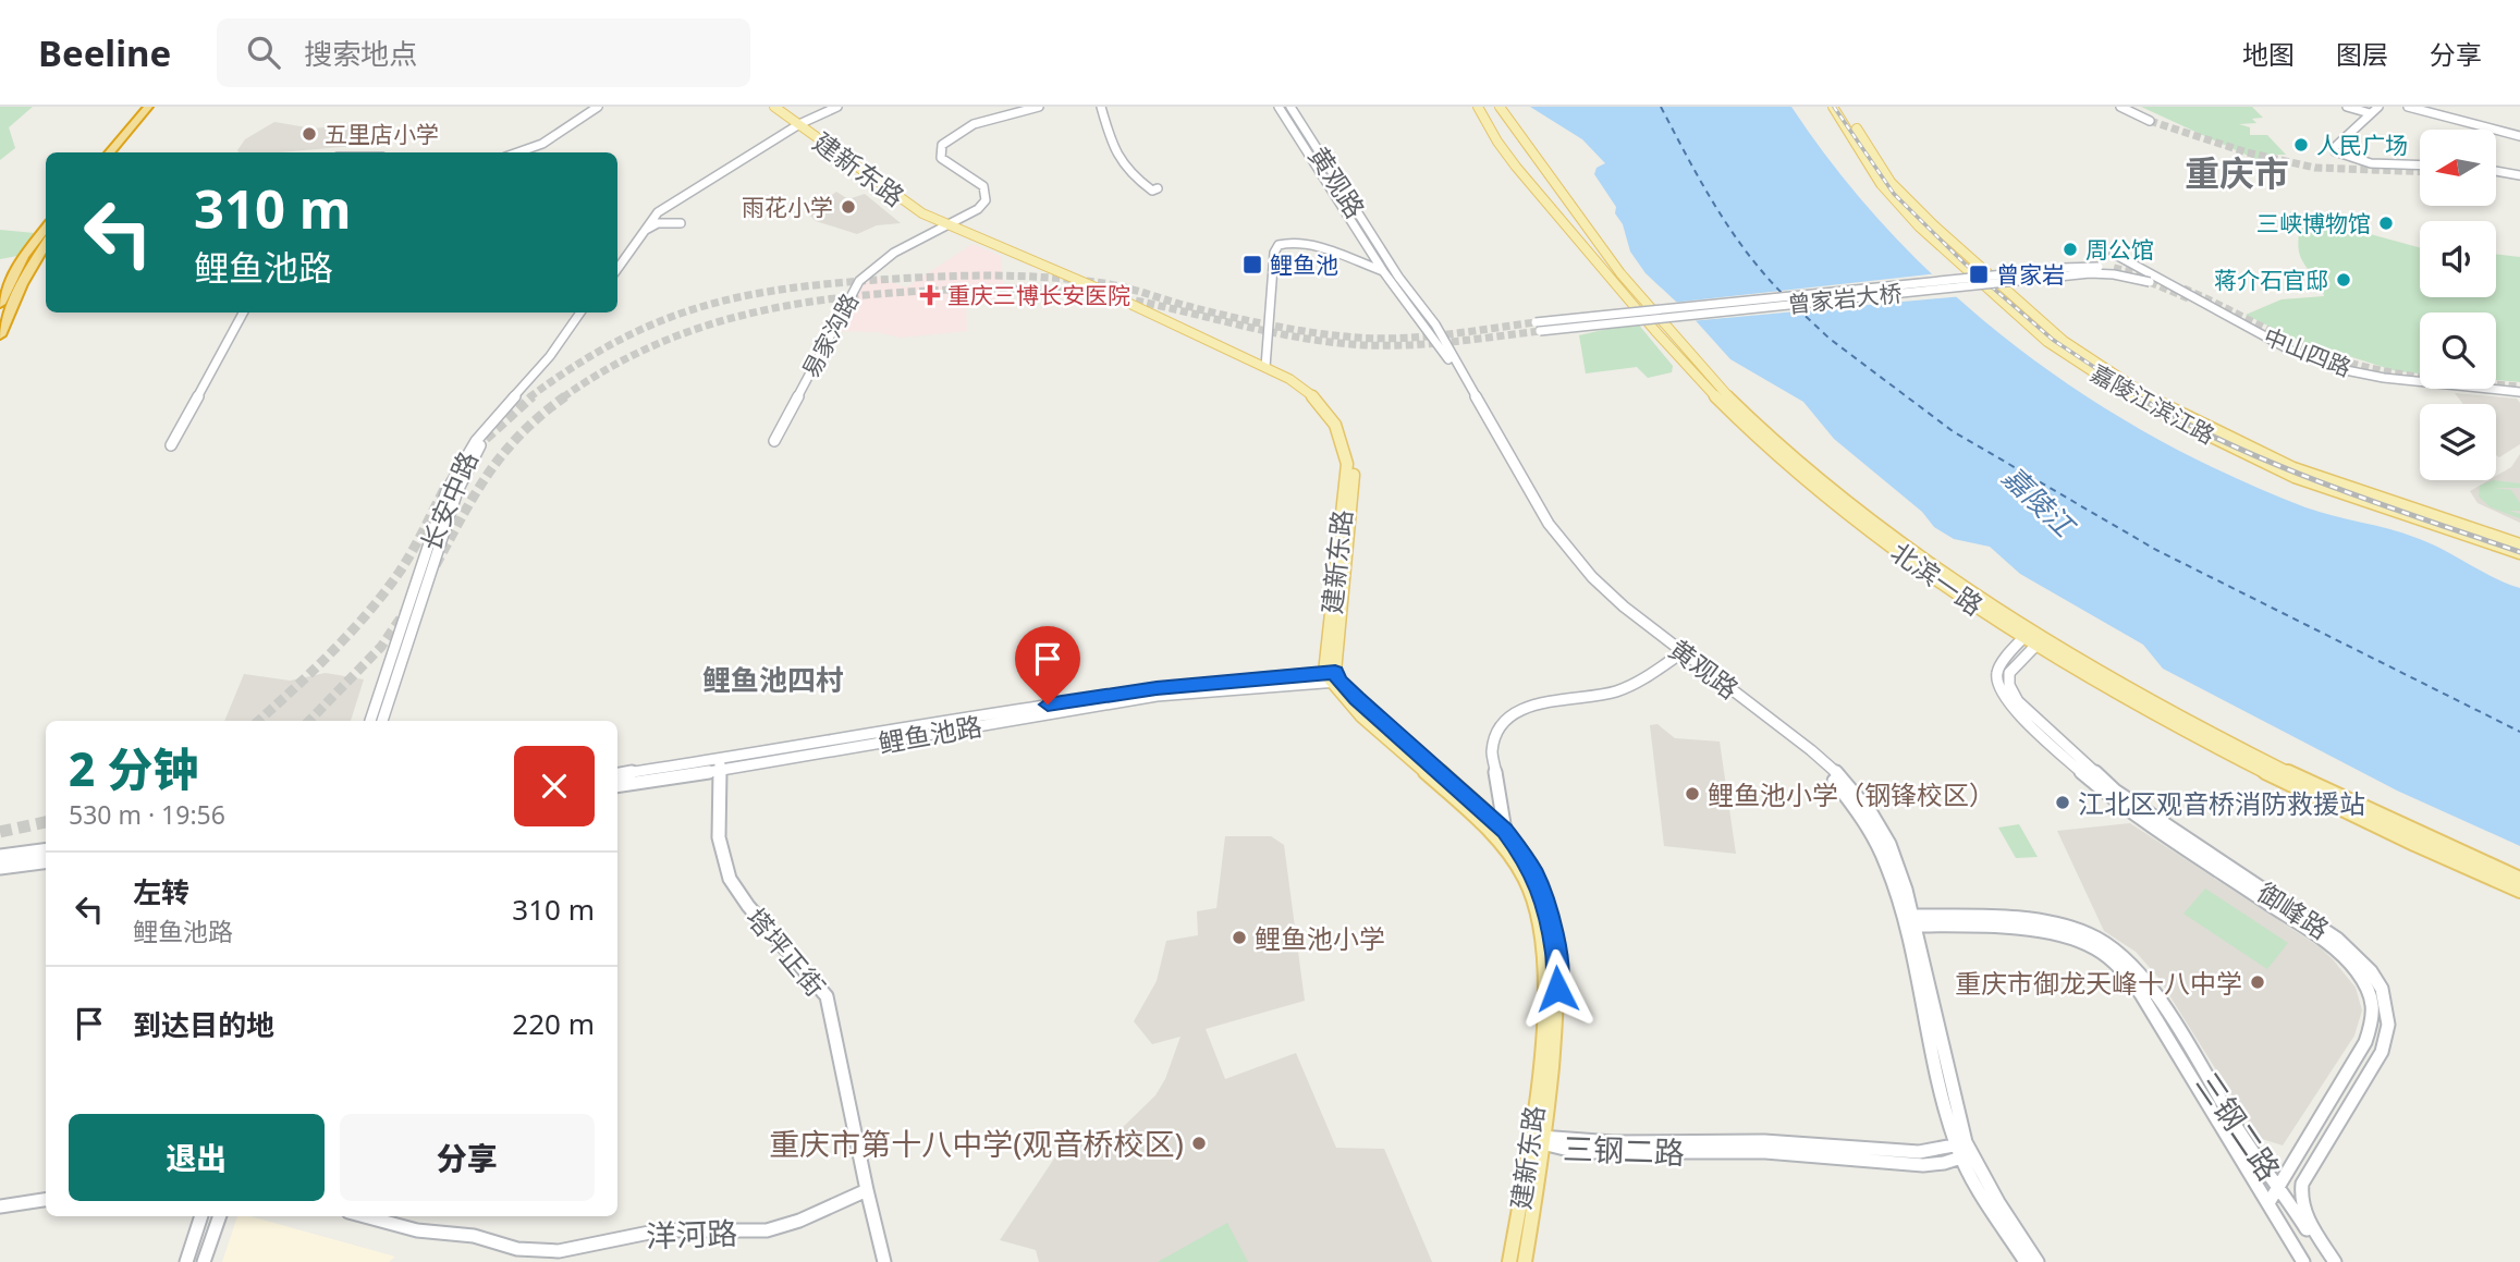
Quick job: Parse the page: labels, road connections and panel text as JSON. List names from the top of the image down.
{
  "streets": {
    "main road": [
      "建新东路",
      "黄观路",
      "曾家岩大桥",
      "易家沟路",
      "中山四路",
      "嘉陵江滨江路",
      "长安中路",
      "北滨一路",
      "鲤鱼池路",
      "御峰路",
      "塔坪正街",
      "三钢二路",
      "洋河路"
    ]
  },
  "crossings": [
    ["建新东路", "易家沟路"],
    ["建新东路", "鲤鱼池路"],
    ["建新东路", "三钢二路"],
    ["黄观路", "三钢二路"],
    ["北滨一路", "御峰路"],
    ["鲤鱼池路", "塔坪正街"],
    ["御峰路", "三钢二路"],
    ["塔坪正街", "洋河路"]
  ],
  "districts": ["重庆市", "鲤鱼池四村"],
  "water": ["嘉陵江"],
  "places": {
    "other": [
      "五里店小学",
      "人民广场",
      "雨花小学",
      "三峡博物馆",
      "周公馆",
      "蒋介石官邸",
      "鲤鱼池小学（钢锋校区）",
      "江北区观音桥消防救援站",
      "鲤鱼池小学",
      "重庆市御龙天峰十八中学",
      "重庆市第十八中学(观音桥校区)"
    ],
    "transit": ["鲤鱼池", "曾家岩"],
    "health": ["重庆三博长安医院"]
  },
  "north": "left",
  "page": {
    "header": "Beeline",
    "search": "搜索地点",
    "nav": ["地图", "图层", "分享"],
    "turn": ["310 m", "鲤鱼池路"],
    "heading": ["2 分钟", "530 m · 19:56"],
    "list": [
      {
        "name": "左转",
        "note": "鲤鱼池路",
        "value": "310 m"
      },
      {
        "name": "到达目的地",
        "value": "220 m"
      }
    ],
    "buttons": ["退出", "分享"]
  }
}
